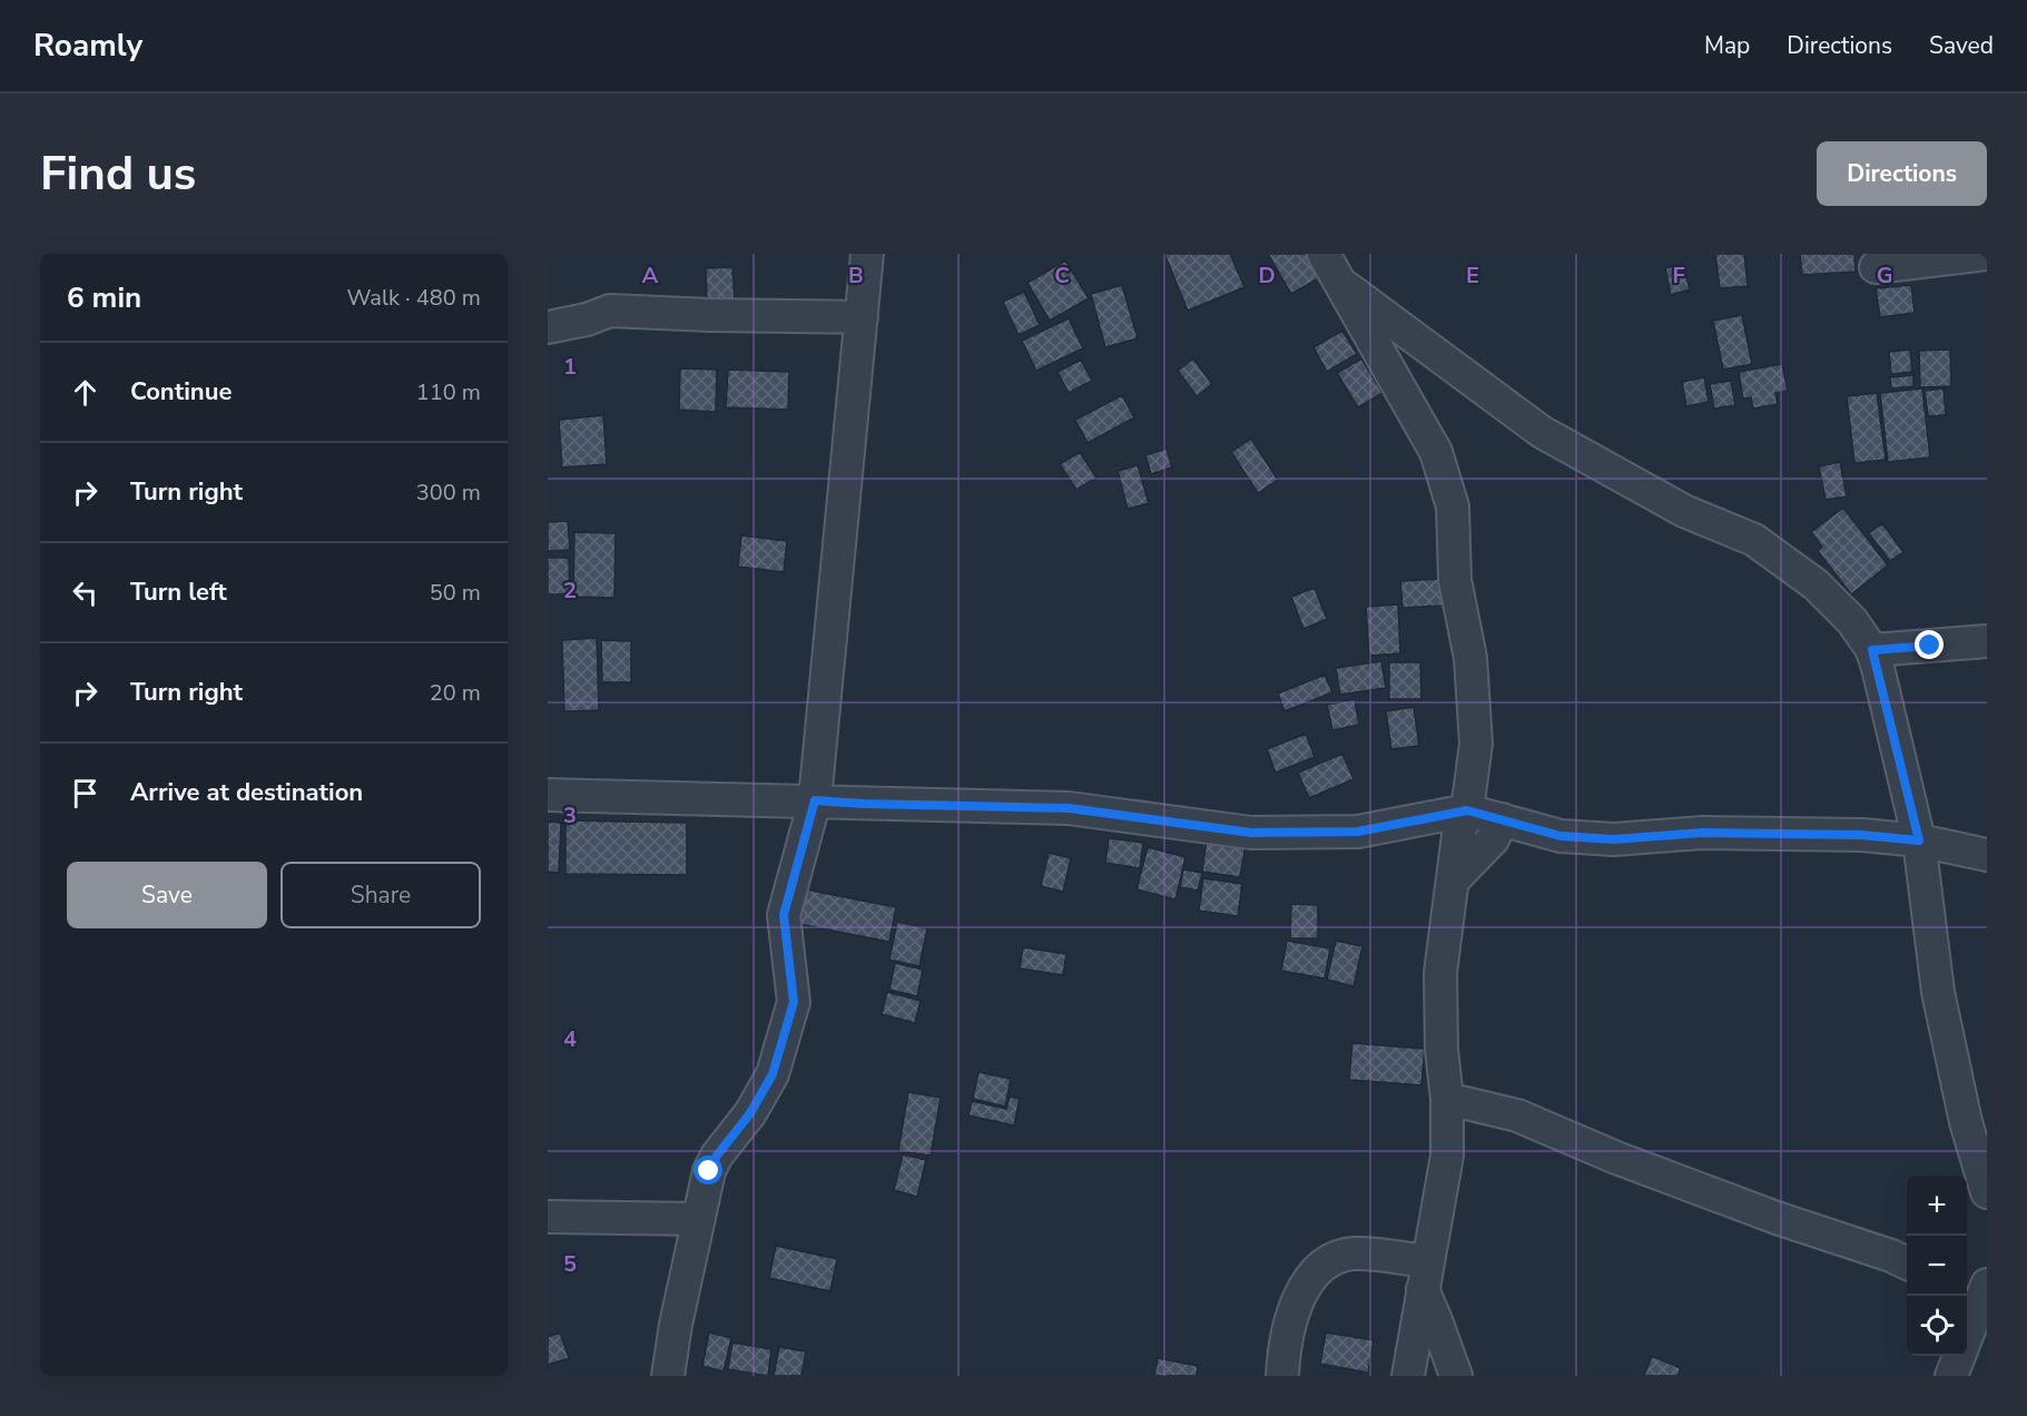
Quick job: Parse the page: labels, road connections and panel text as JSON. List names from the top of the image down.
{
  "page": {
    "header": "Roamly",
    "nav": ["Map", "Directions", "Saved"],
    "buttons": [
      "Directions",
      ["Save", "Share"]
    ],
    "title": "Find us",
    "heading": ["6 min", "Walk · 480 m"],
    "list": [
      ["Continue", "110 m"],
      ["Turn right", "300 m"],
      ["Turn left", "50 m"],
      ["Turn right", "20 m"],
      "Arrive at destination"
    ],
    "map_buttons": ["+", "−"]
  },
  "grid": {
    "columns": [
      "A",
      "B",
      "C",
      "D",
      "E",
      "F",
      "G"
    ],
    "rows": [
      "1",
      "2",
      "3",
      "4",
      "5"
    ]
  }
}
